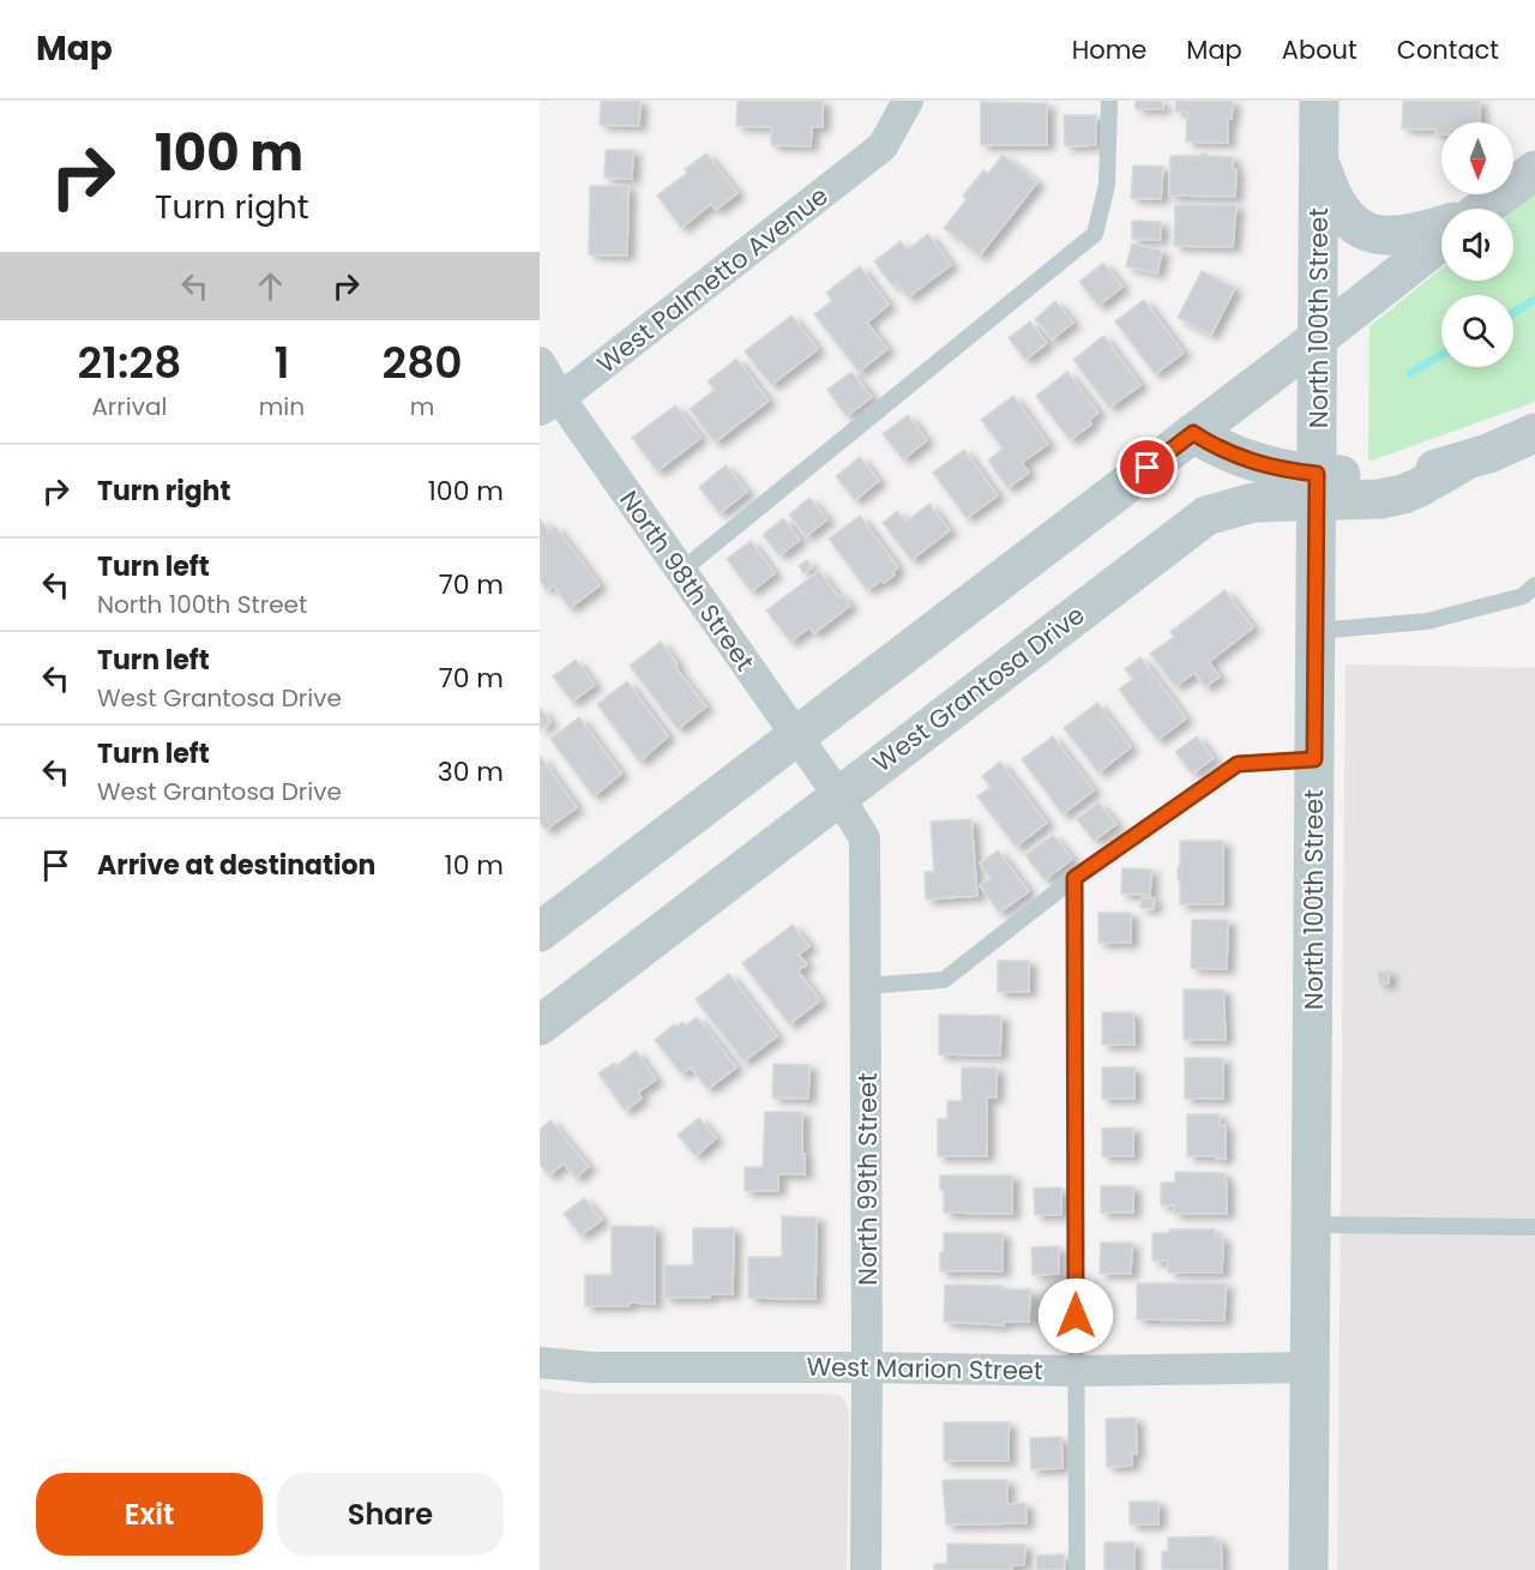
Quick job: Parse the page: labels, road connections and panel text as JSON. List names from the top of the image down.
{
  "streets": {
    "street": [
      "West Palmetto Avenue",
      "North 100th Street",
      "North 98th Street",
      "West Grantosa Drive",
      "North 99th Street",
      "West Marion Street"
    ]
  },
  "crossings": [
    ["West Palmetto Avenue", "North 98th Street"],
    ["North 100th Street", "West Grantosa Drive"],
    ["North 100th Street", "West Marion Street"],
    ["North 98th Street", "West Grantosa Drive"],
    ["North 98th Street", "North 99th Street"],
    ["West Grantosa Drive", "North 99th Street"],
    ["North 99th Street", "West Marion Street"]
  ],
  "north": "bottom",
  "page": {
    "header": "Map",
    "nav": [
      "Home",
      "Map",
      "About",
      "Contact"
    ],
    "turn": ["100 m", "Turn right"],
    "eta": [
      "21:28",
      "Arrival",
      "1",
      "min",
      "280",
      "m"
    ],
    "list": [
      {
        "name": "Turn right",
        "value": "100 m"
      },
      {
        "name": "Turn left",
        "note": "North 100th Street",
        "value": "70 m"
      },
      {
        "name": "Turn left",
        "note": "West Grantosa Drive",
        "value": "70 m"
      },
      {
        "name": "Turn left",
        "note": "West Grantosa Drive",
        "value": "30 m"
      },
      {
        "name": "Arrive at destination",
        "value": "10 m"
      }
    ],
    "buttons": ["Exit", "Share"]
  }
}
